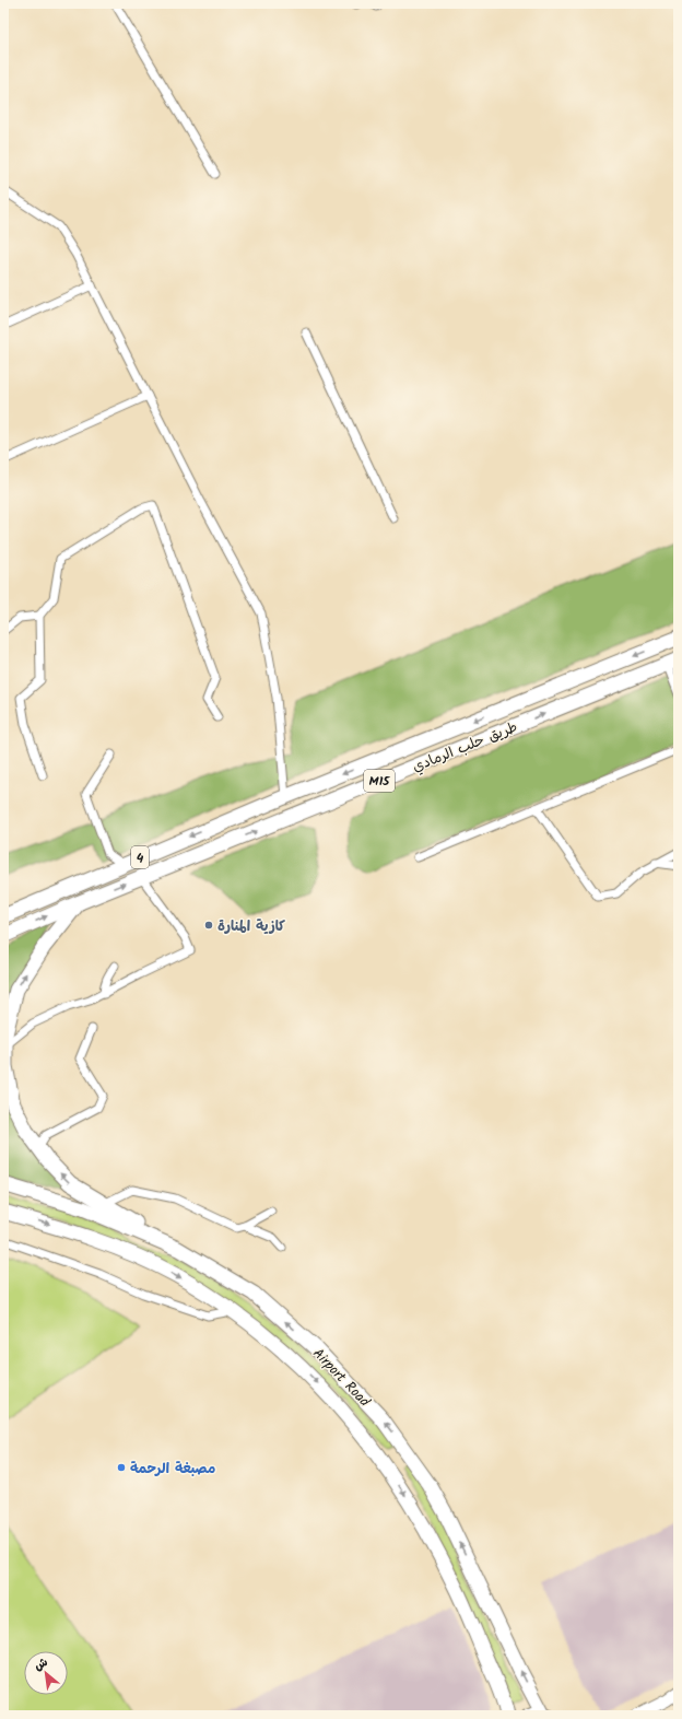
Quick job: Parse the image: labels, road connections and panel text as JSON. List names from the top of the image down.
{
  "streets": {
    "highway": [
      "طريق حلب الرمادي",
      "M15",
      "4",
      "Airport Road"
    ]
  },
  "crossings": [
    ["طريق حلب الرمادي", "4"]
  ],
  "places": ["كازية المنارة", "مصبغة الرحمة"],
  "north": "top left"
}
